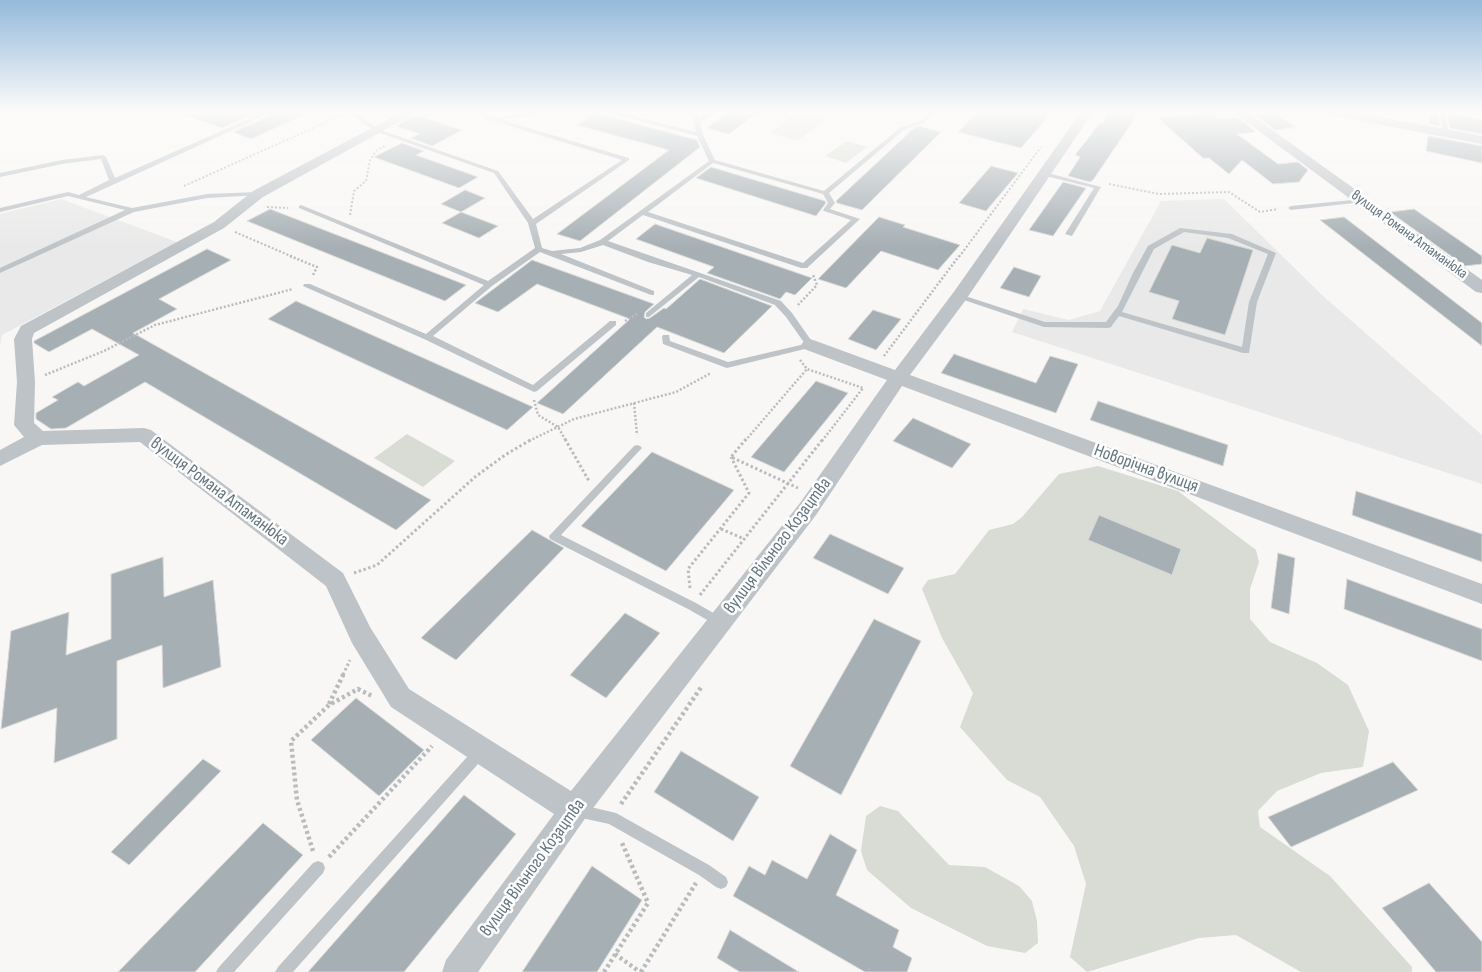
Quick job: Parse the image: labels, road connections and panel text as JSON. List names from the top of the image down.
{
  "streets": {
    "street": ["вулиця Романа Атаманюка", "Новорічна вулиця", "вулиця Вільного Козацтва"]
  },
  "crossings": [
    ["вулиця Романа Атаманюка", "вулиця Вільного Козацтва"],
    ["Новорічна вулиця", "вулиця Вільного Козацтва"]
  ]
}
